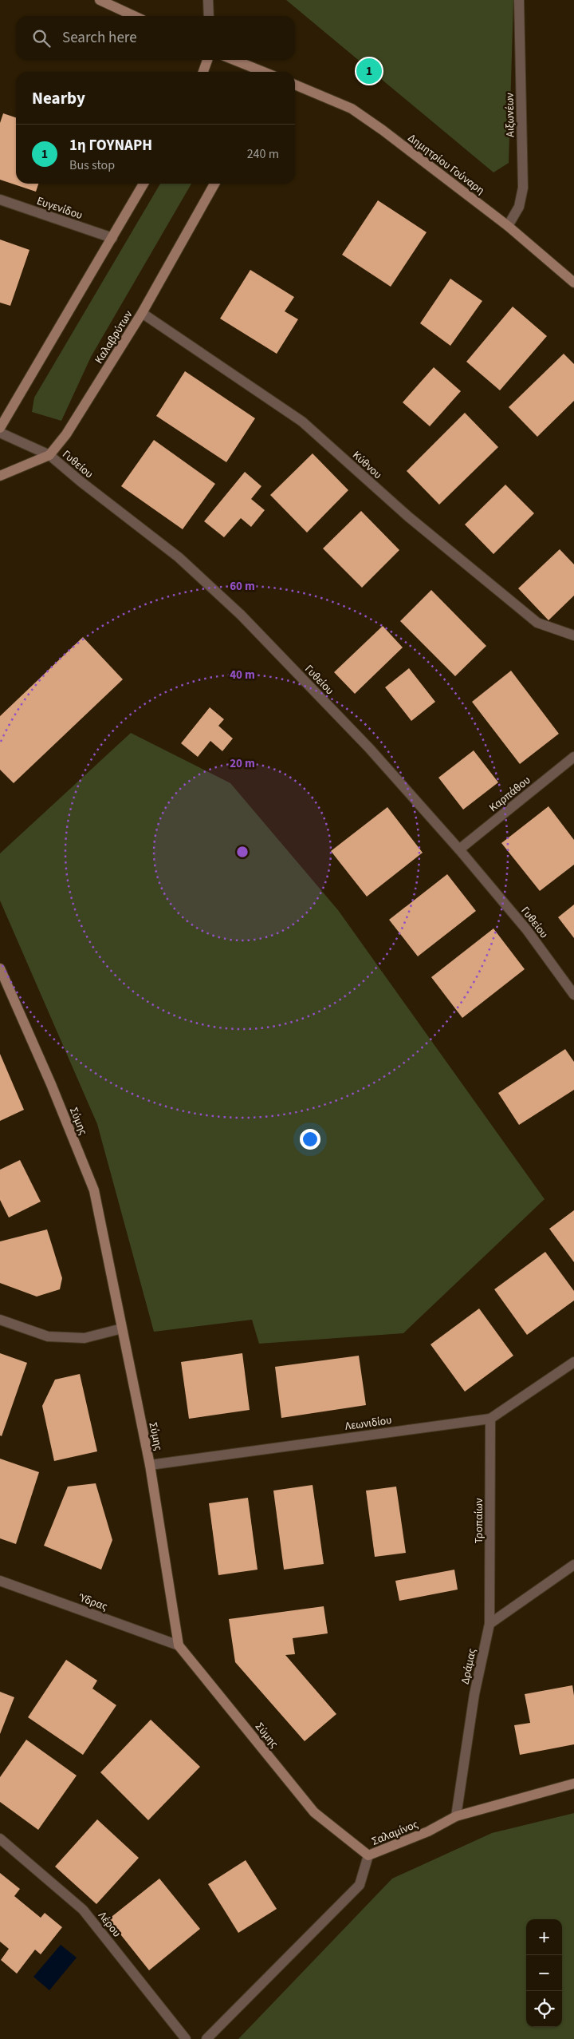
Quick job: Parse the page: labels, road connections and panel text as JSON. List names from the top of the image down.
{
  "streets": {
    "street": [
      "Αιξωνέων",
      "Δημητρίου Γούναρη",
      "Ευγενίδου",
      "Καλαβρύτων",
      "Γυθείου",
      "Κύθνου",
      "Καρπάθου",
      "Σύμης",
      "Λεωνιδίου",
      "Τροπαίων",
      "Ύδρας",
      "Δράμας",
      "Σαλαμίνος",
      "Λέρου"
    ]
  },
  "crossings": [
    ["Αιξωνέων", "Δημητρίου Γούναρη"],
    ["Καλαβρύτων", "Γυθείου"],
    ["Καλαβρύτων", "Κύθνου"],
    ["Γυθείου", "Καρπάθου"],
    ["Σύμης", "Λεωνιδίου"],
    ["Σύμης", "Ύδρας"],
    ["Σύμης", "Σαλαμίνος"],
    ["Λεωνιδίου", "Τροπαίων"],
    ["Τροπαίων", "Δράμας"],
    ["Δράμας", "Σαλαμίνος"]
  ],
  "page": {
    "search": "Search here",
    "pins": "1",
    "heading": "Nearby",
    "list": [
      {
        "mark": "1",
        "name": "1η ΓΟΥΝΑΡΗ",
        "note": "Bus stop",
        "value": "240 m"
      }
    ],
    "map_buttons": ["+", "−"]
  },
  "rings": ["60 m", "40 m", "20 m"]
}
